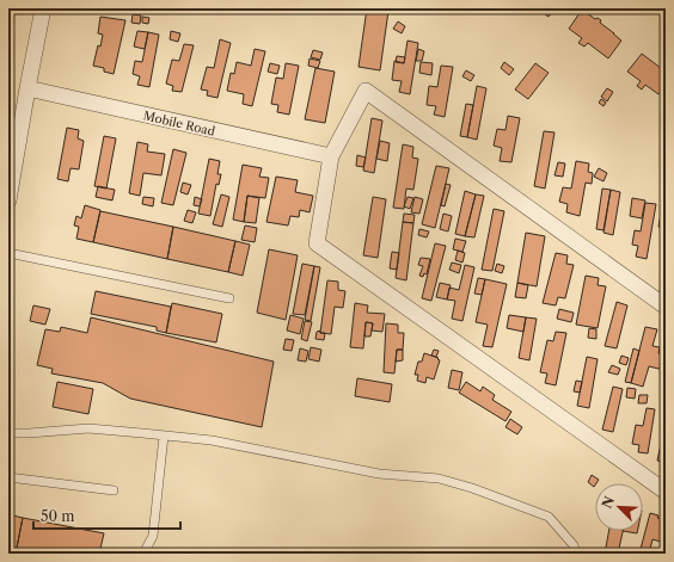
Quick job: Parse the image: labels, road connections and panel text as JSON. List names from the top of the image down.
{
  "streets": {
    "street": ["Mobile Road"]
  },
  "scale_bar": "50 m",
  "north": "top left"
}
